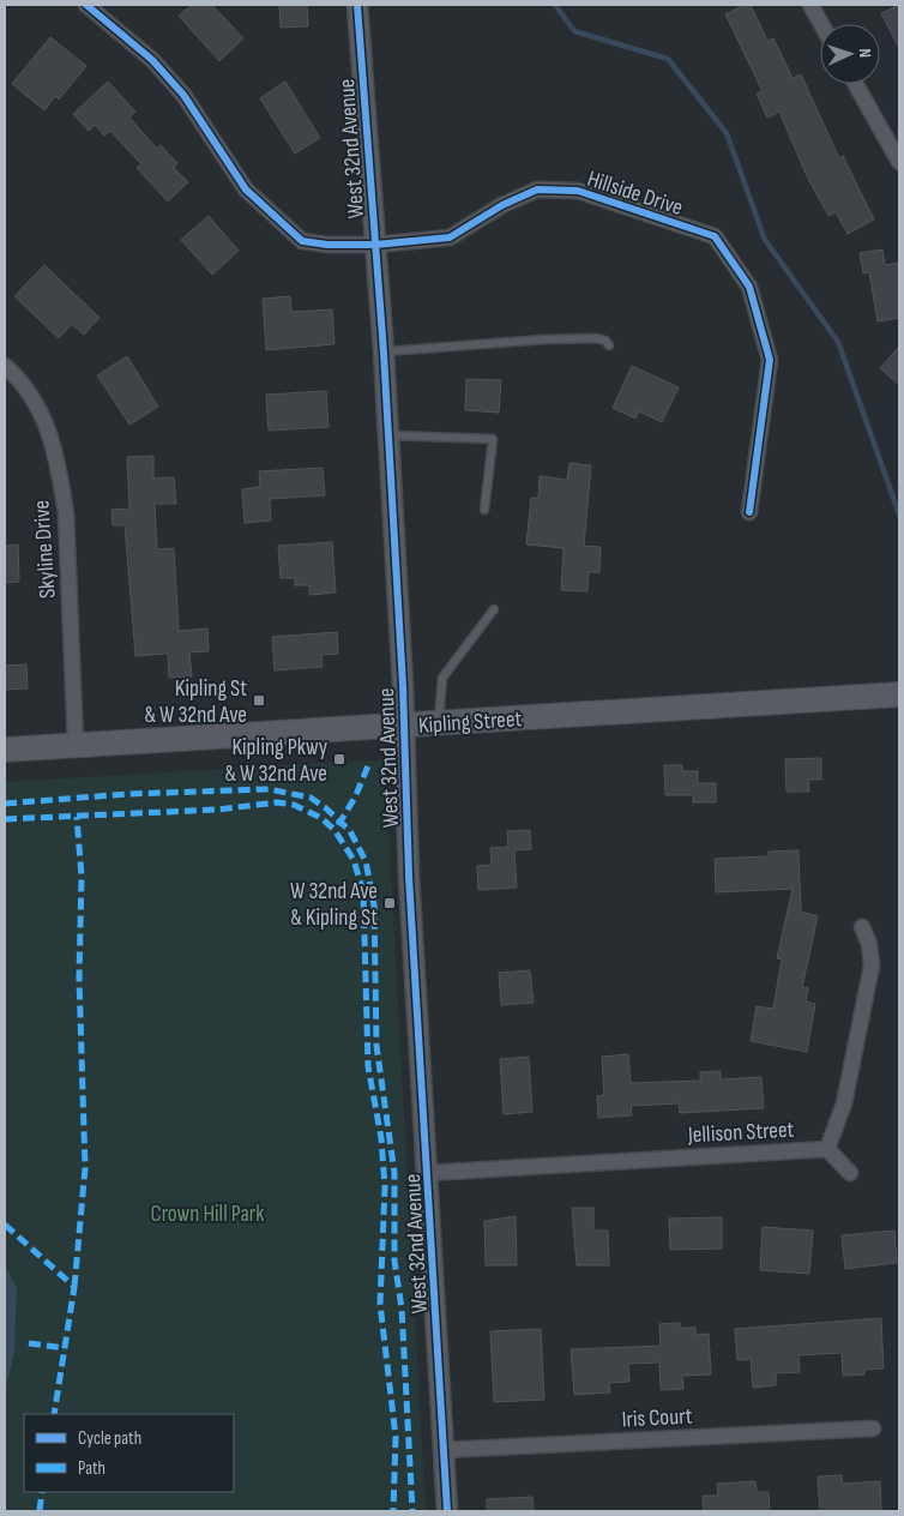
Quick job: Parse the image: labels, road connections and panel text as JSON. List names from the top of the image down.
{
  "streets": {
    "main road": ["Kipling Street"],
    "street": [
      "West 32nd Avenue",
      "Hillside Drive",
      "Skyline Drive",
      "Jellison Street",
      "Iris Court"
    ]
  },
  "crossings": [
    ["West 32nd Avenue", "Hillside Drive"],
    ["West 32nd Avenue", "Kipling Street"],
    ["West 32nd Avenue", "Jellison Street"],
    ["West 32nd Avenue", "Iris Court"],
    ["Skyline Drive", "Kipling Street"]
  ],
  "parks": ["Crown Hill Park"],
  "places": {
    "transit": ["Kipling St & W 32nd Ave", "Kipling Pkwy & W 32nd Ave", "W 32nd Ave & Kipling St"]
  },
  "legend": ["Cycle path", "Path"],
  "north": "right"
}
